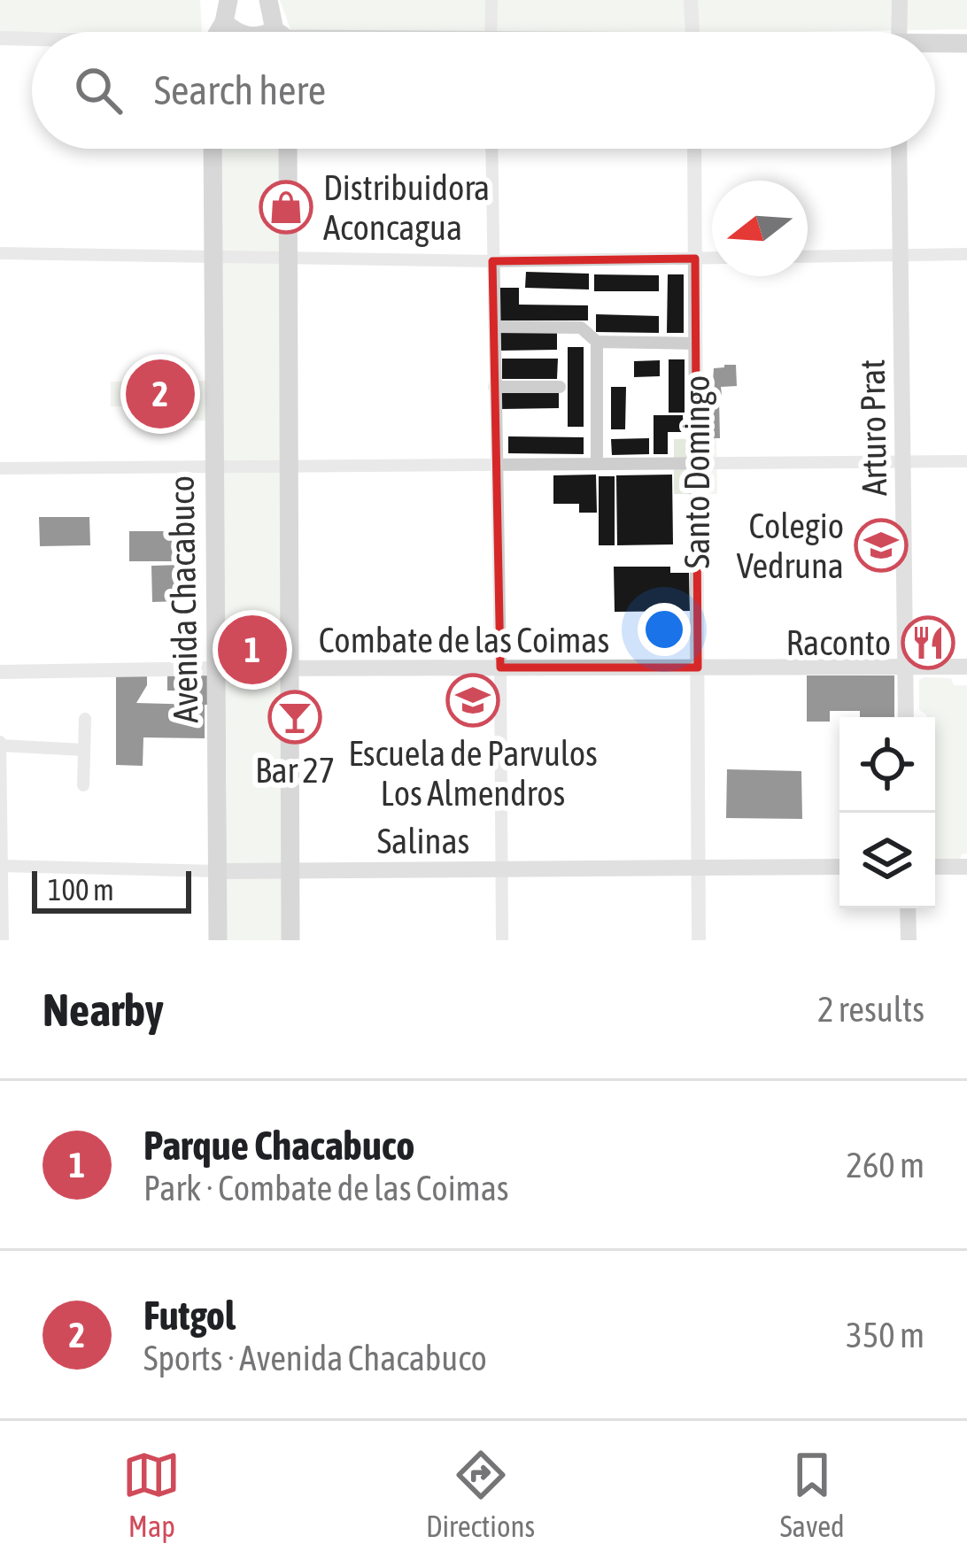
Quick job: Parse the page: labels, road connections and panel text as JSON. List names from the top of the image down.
{
  "streets": {
    "main road": [
      "Arturo Prat",
      "Avenida Chacabuco",
      "Combate de las Coimas",
      "Salinas"
    ],
    "street": ["Santo Domingo"]
  },
  "crossings": [
    ["Arturo Prat", "Combate de las Coimas"],
    ["Santo Domingo", "Combate de las Coimas"],
    ["Santo Domingo", "Salinas"],
    ["Avenida Chacabuco", "Combate de las Coimas"],
    ["Avenida Chacabuco", "Salinas"]
  ],
  "places": {
    "shop": ["Distribuidora Aconcagua"],
    "school or university": ["Colegio Vedruna", "Escuela de Parvulos Los Almendros"],
    "restaurant": ["Raconto"],
    "bar": ["Bar 27"]
  },
  "scale_bar": "100 m",
  "north": "left",
  "page": {
    "search": "Search here",
    "pins": ["2", "1"],
    "scale": "100 m",
    "heading": ["Nearby", "2 results"],
    "list": [
      {
        "mark": "1",
        "name": "Parque Chacabuco",
        "note": "Park · Combate de las Coimas",
        "value": "260 m"
      },
      {
        "mark": "2",
        "name": "Futgol",
        "note": "Sports · Avenida Chacabuco",
        "value": "350 m"
      }
    ],
    "nav": ["Map", "Directions", "Saved"]
  }
}
